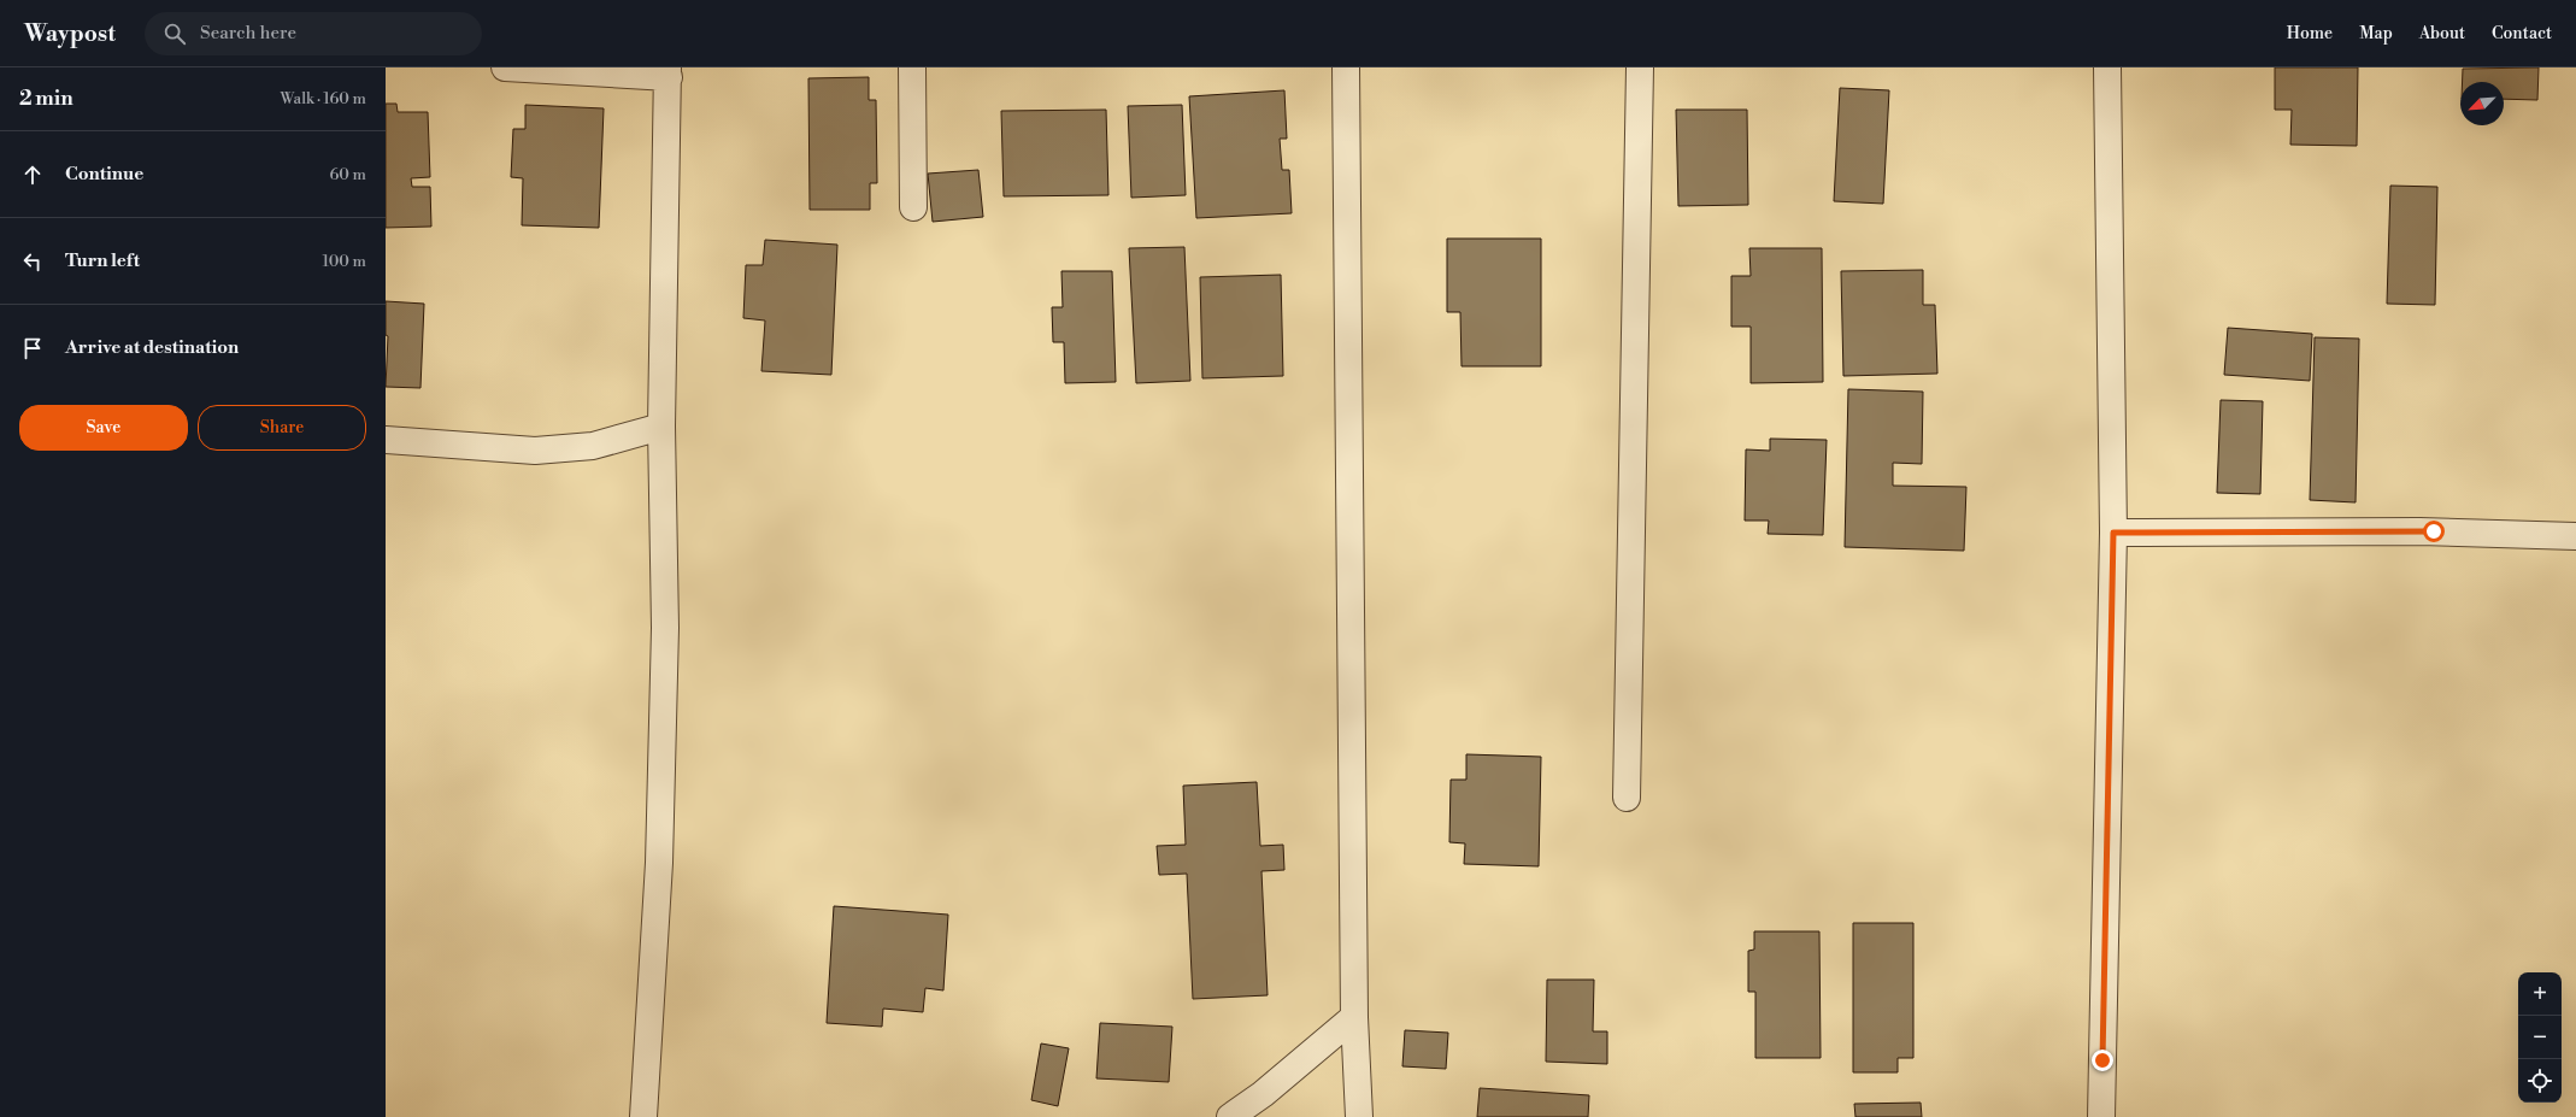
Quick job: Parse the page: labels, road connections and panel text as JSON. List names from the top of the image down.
{
  "north": "bottom left",
  "page": {
    "header": "Waypost",
    "search": "Search here",
    "nav": [
      "Home",
      "Map",
      "About",
      "Contact"
    ],
    "heading": ["2 min", "Walk · 160 m"],
    "list": [
      ["Continue", "60 m"],
      ["Turn left", "100 m"],
      "Arrive at destination"
    ],
    "buttons": ["Save", "Share"],
    "map_buttons": ["+", "−"]
  }
}
